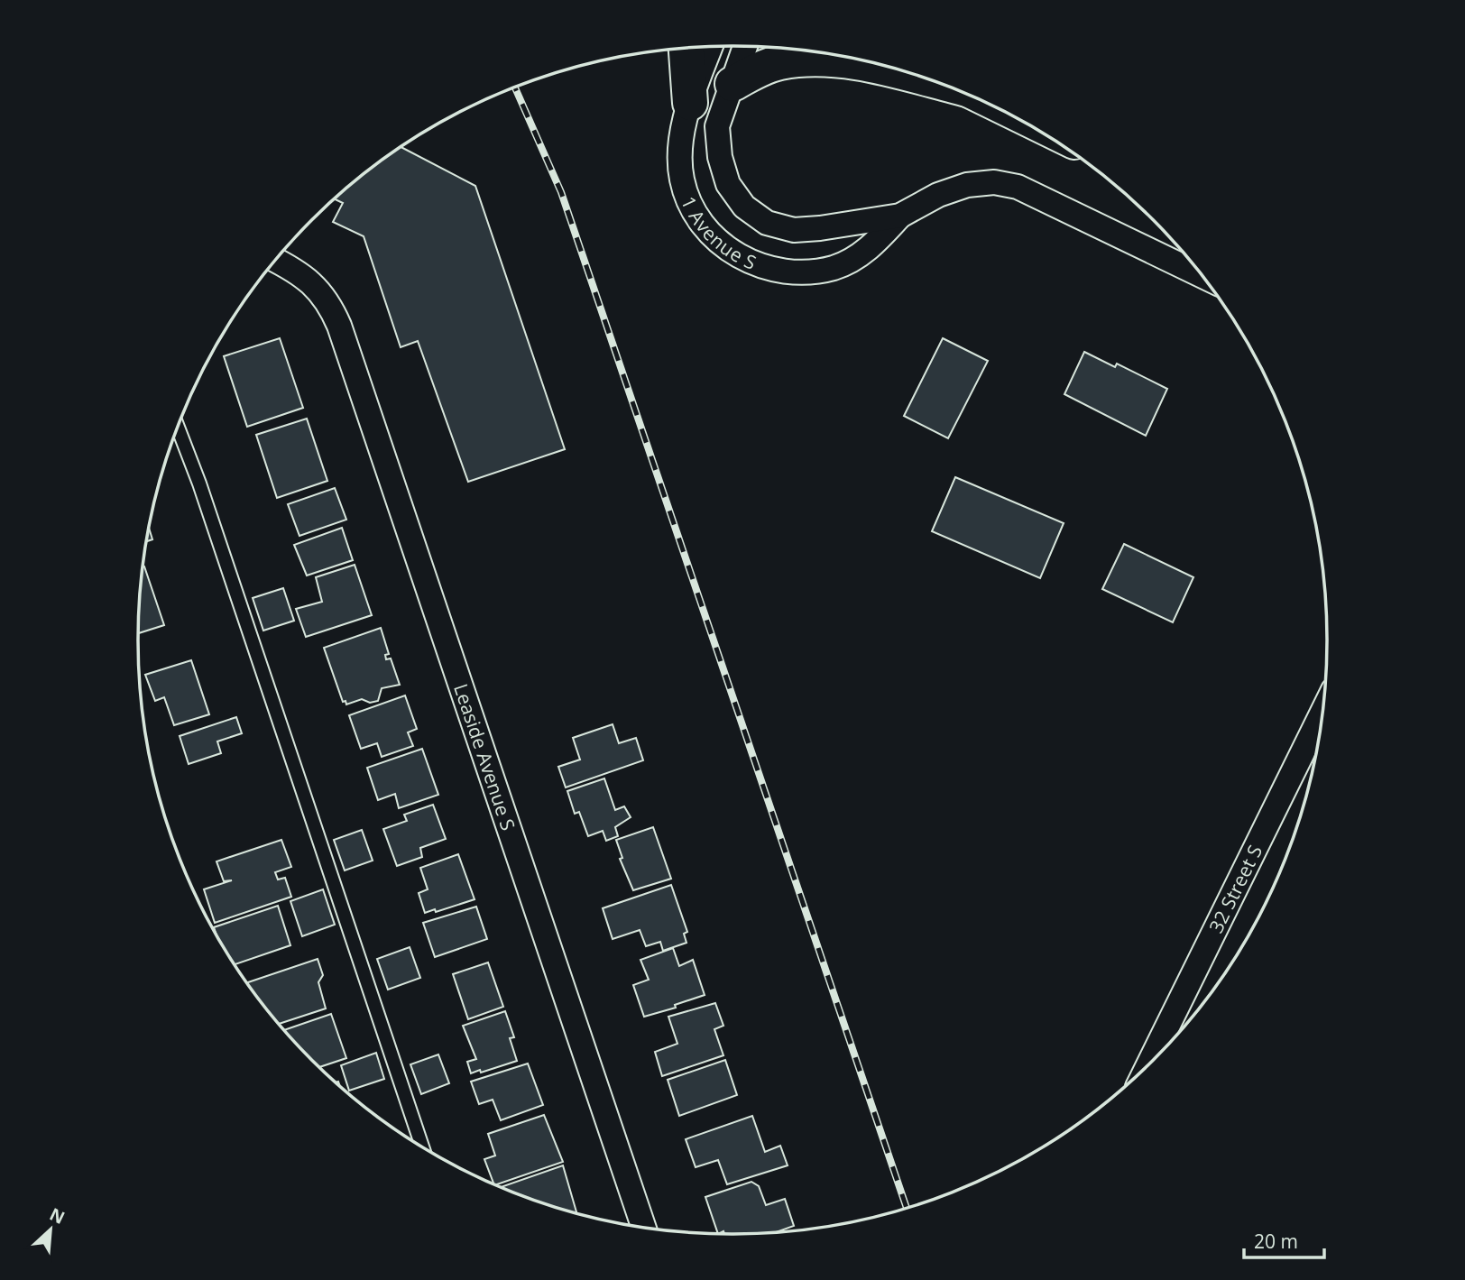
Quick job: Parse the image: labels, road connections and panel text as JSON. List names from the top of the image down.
{
  "streets": {
    "street": ["1 Avenue S", "Leaside Avenue S", "32 Street S"]
  },
  "scale_bar": "20 m",
  "north": "top right"
}
